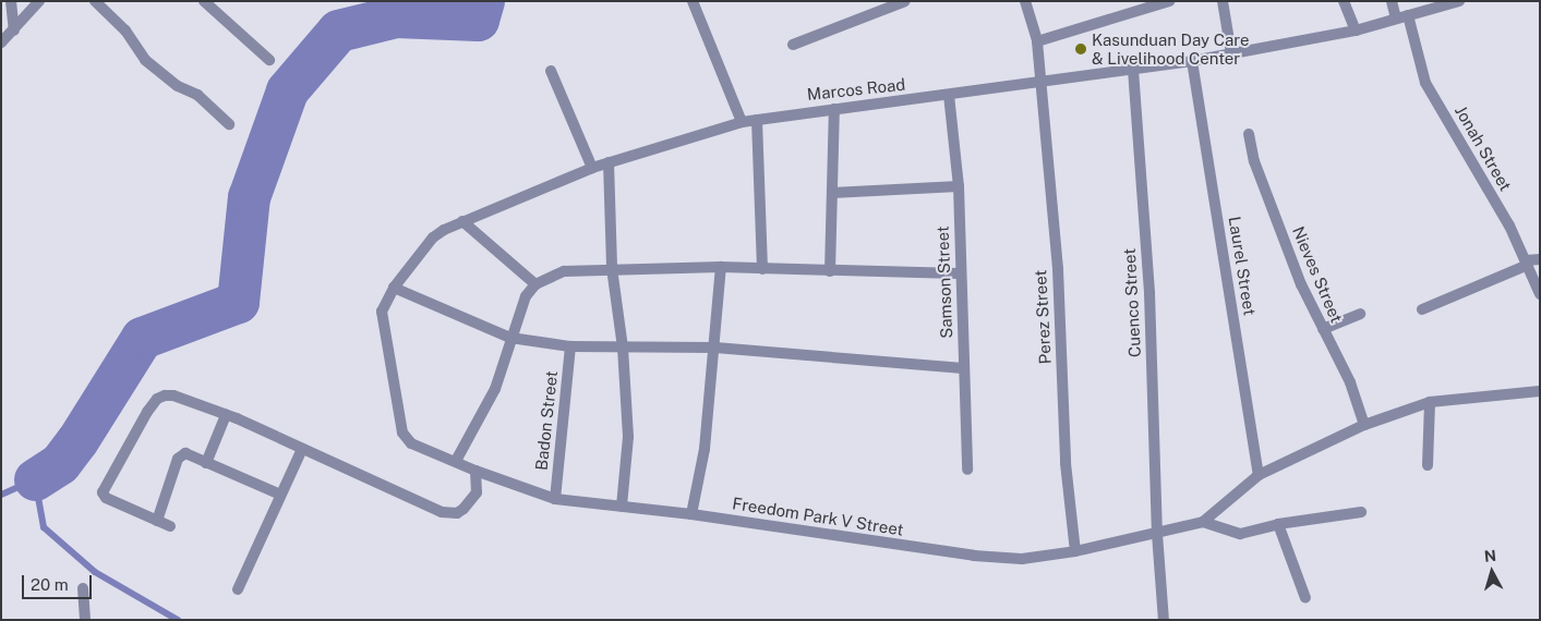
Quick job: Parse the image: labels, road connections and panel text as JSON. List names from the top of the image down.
{
  "streets": {
    "street": [
      "Marcos Road",
      "Jonah Street",
      "Laurel Street",
      "Nieves Street",
      "Samson Street",
      "Cuenco Street",
      "Perez Street",
      "Badon Street",
      "Freedom Park V Street"
    ]
  },
  "crossings": [
    ["Marcos Road", "Jonah Street"],
    ["Marcos Road", "Laurel Street"],
    ["Marcos Road", "Samson Street"],
    ["Marcos Road", "Cuenco Street"],
    ["Marcos Road", "Perez Street"],
    ["Marcos Road", "Freedom Park V Street"],
    ["Cuenco Street", "Freedom Park V Street"],
    ["Perez Street", "Freedom Park V Street"],
    ["Badon Street", "Freedom Park V Street"]
  ],
  "places": ["Kasunduan Day Care & Livelihood Center"],
  "scale_bar": "20 m",
  "north": "top"
}
